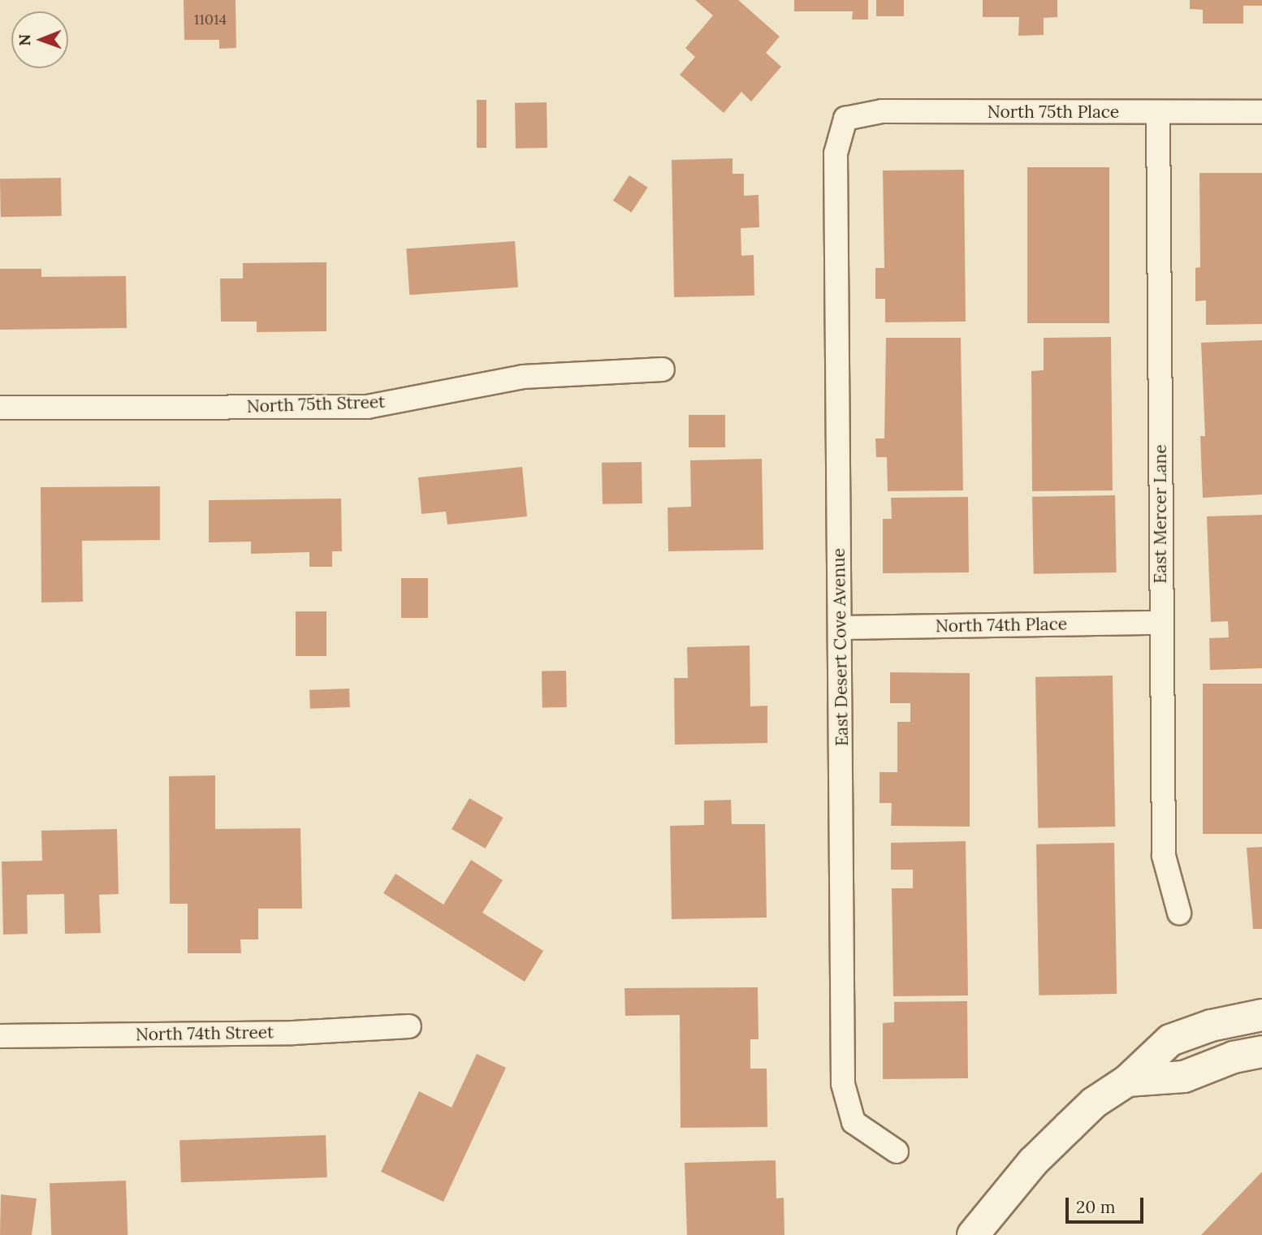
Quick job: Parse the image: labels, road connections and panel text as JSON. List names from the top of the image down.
{
  "streets": {
    "street": [
      "North 75th Place",
      "North 75th Street",
      "East Mercer Lane",
      "North 74th Place",
      "East Desert Cove Avenue",
      "North 74th Street"
    ]
  },
  "crossings": [
    ["North 75th Place", "East Mercer Lane"],
    ["North 75th Place", "East Desert Cove Avenue"],
    ["East Mercer Lane", "North 74th Place"],
    ["North 74th Place", "East Desert Cove Avenue"]
  ],
  "house_numbers": ["11014"],
  "scale_bar": "20 m",
  "north": "left"
}
